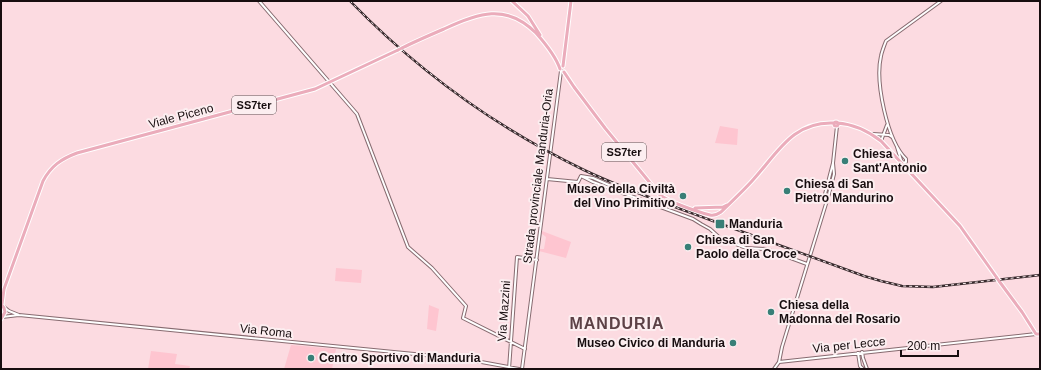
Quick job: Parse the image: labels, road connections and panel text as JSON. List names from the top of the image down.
{
  "streets": {
    "main road": ["SS7ter", "Viale Piceno", "Via per Lecce"],
    "street": ["Strada provinciale Manduria-Oria", "Via Mazzini", "Via Roma"]
  },
  "crossings": [
    ["SS7ter", "Strada provinciale Manduria-Oria"],
    ["Viale Piceno", "Strada provinciale Manduria-Oria"],
    ["Viale Piceno", "Via Roma"],
    ["Strada provinciale Manduria-Oria", "Via Mazzini"],
    ["Via Mazzini", "Via Roma"]
  ],
  "districts": ["MANDURIA"],
  "places": {
    "other": [
      "Chiesa Sant'Antonio",
      "Chiesa di San Pietro Mandurino",
      "Museo della Civiltà del Vino Primitivo",
      "Chiesa di San Paolo della Croce",
      "Chiesa della Madonna del Rosario",
      "Museo Civico di Manduria",
      "Centro Sportivo di Manduria"
    ],
    "transit": ["Manduria"]
  },
  "scale_bar": "200 m"
}
